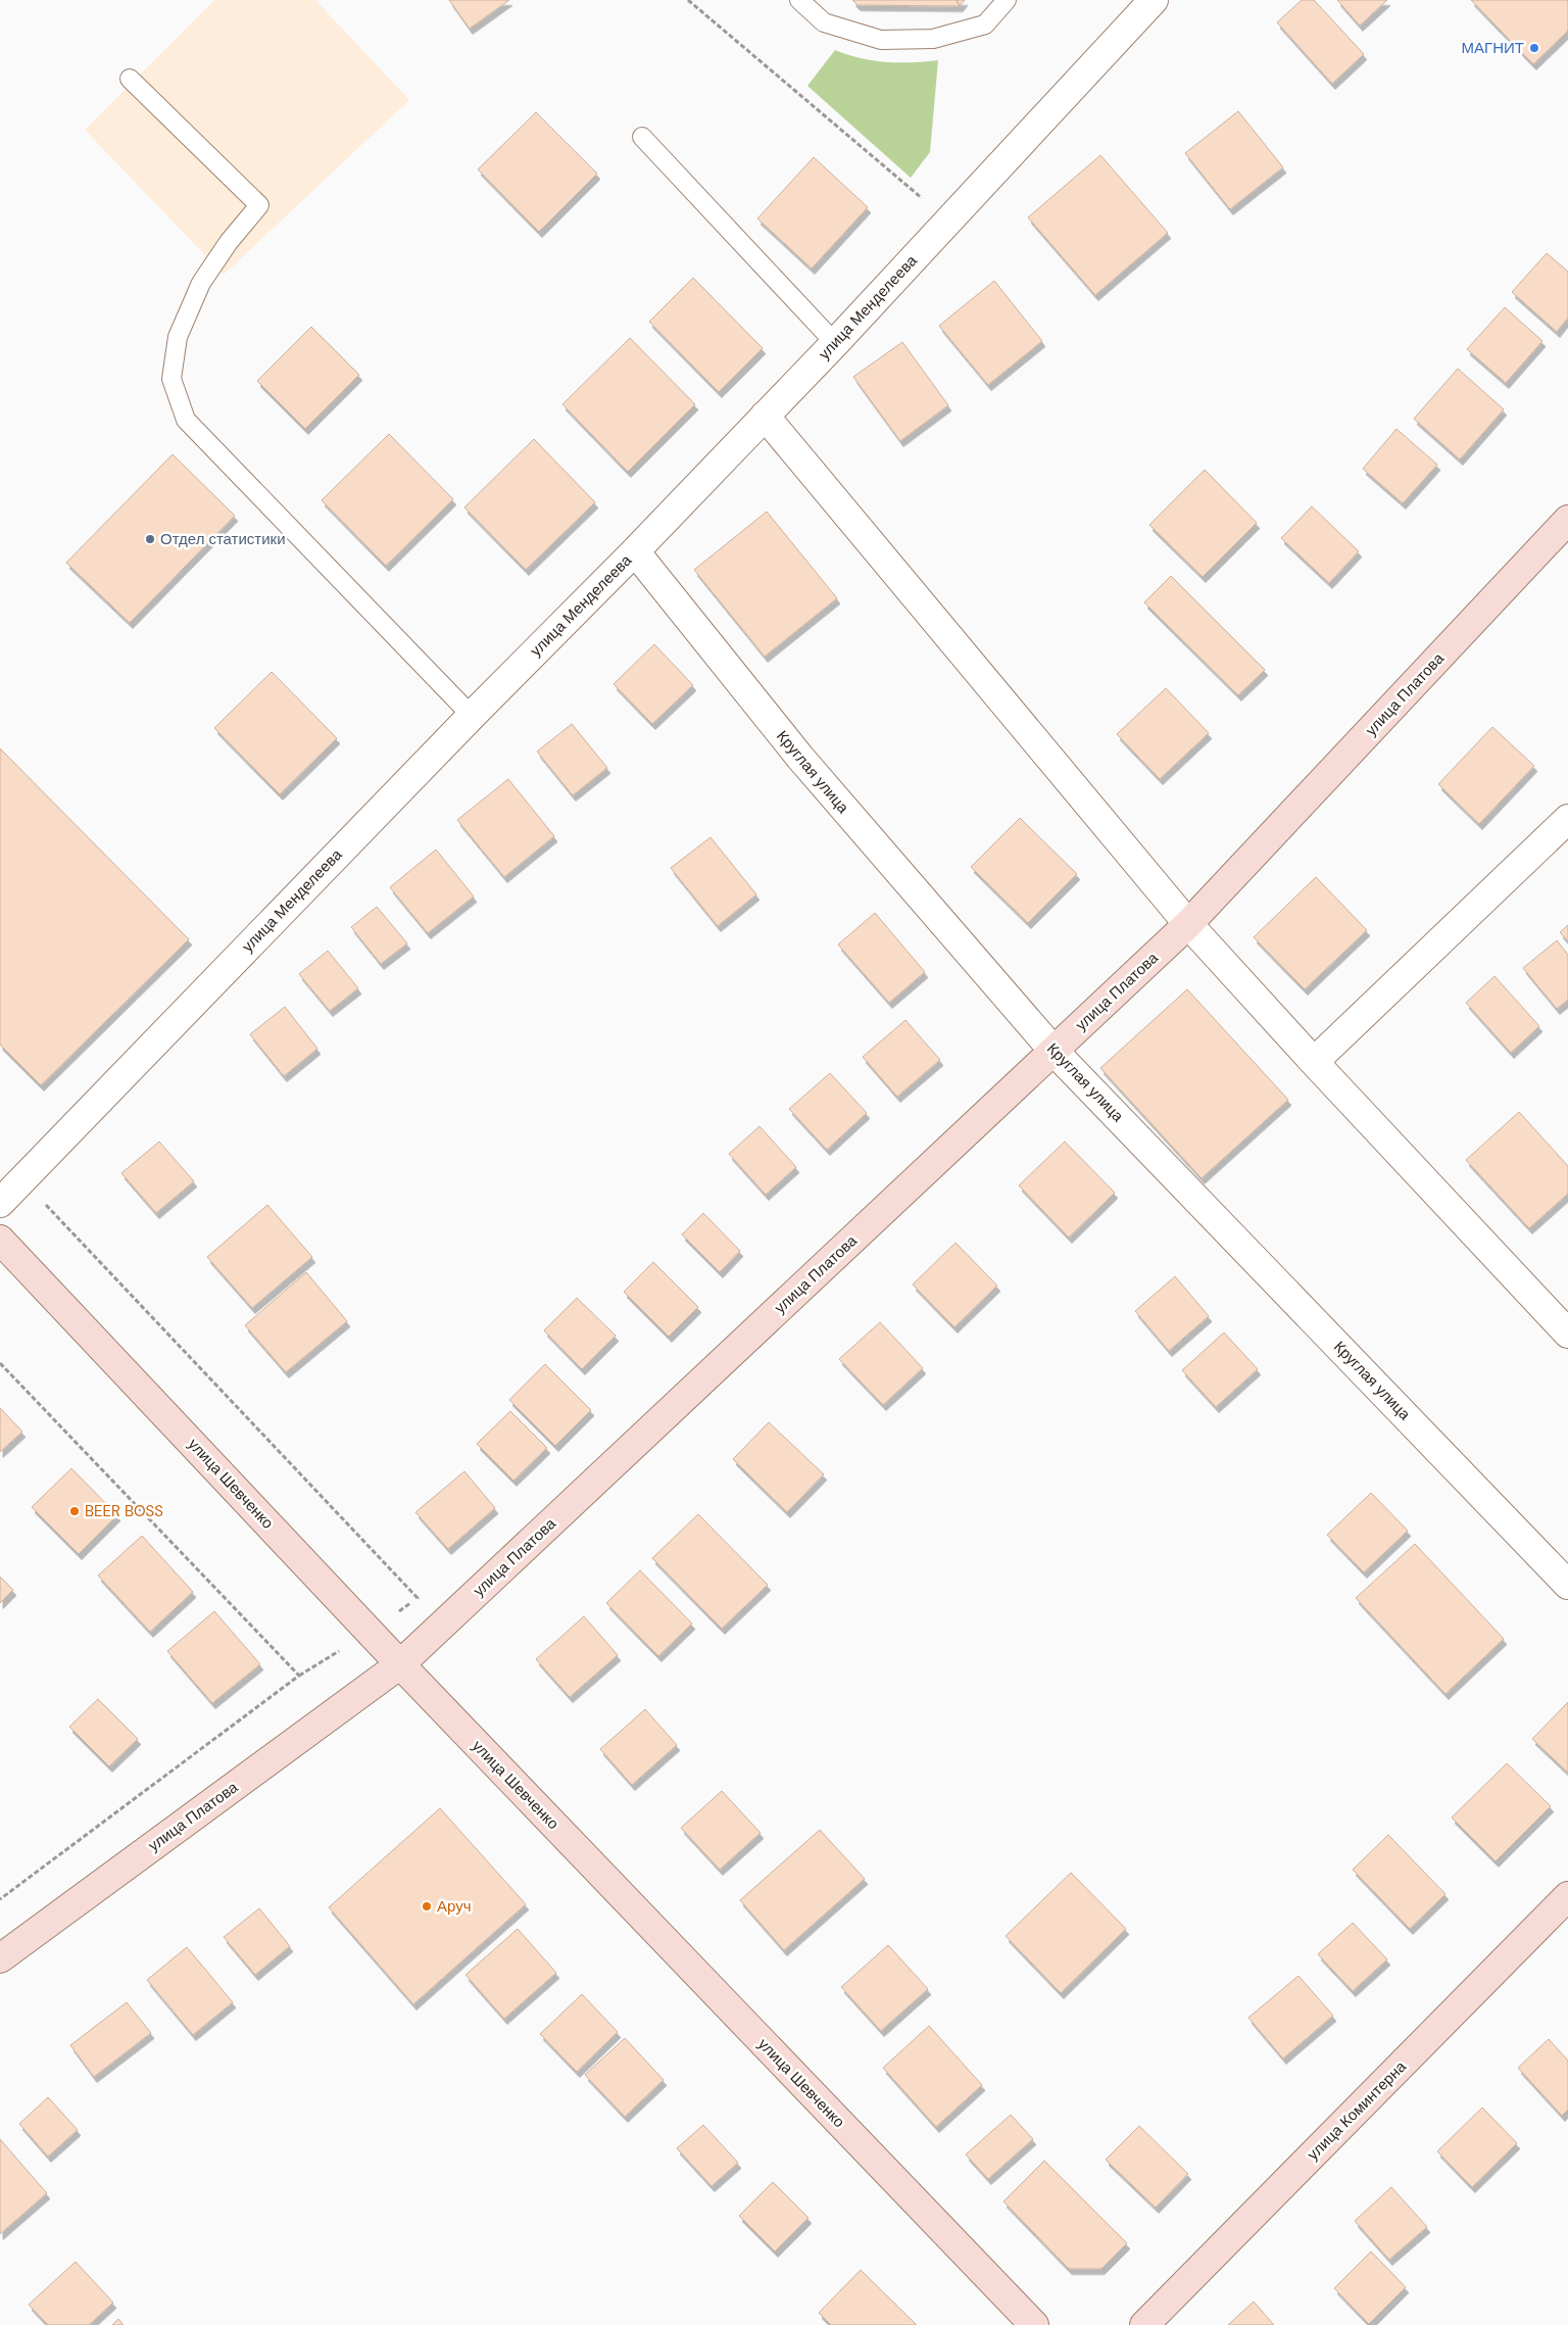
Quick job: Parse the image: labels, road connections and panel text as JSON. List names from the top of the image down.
{
  "streets": {
    "street": [
      "улица Менделеева",
      "улица Платова",
      "Круглая улица",
      "улица Шевченко",
      "улица Коминтерна"
    ]
  },
  "crossings": [
    ["улица Менделеева", "Круглая улица"],
    ["улица Платова", "Круглая улица"],
    ["улица Платова", "улица Шевченко"]
  ],
  "places": [
    "МАГНИТ",
    "Отдел статистики",
    "BEER BOSS",
    "Аруч"
  ]
}
